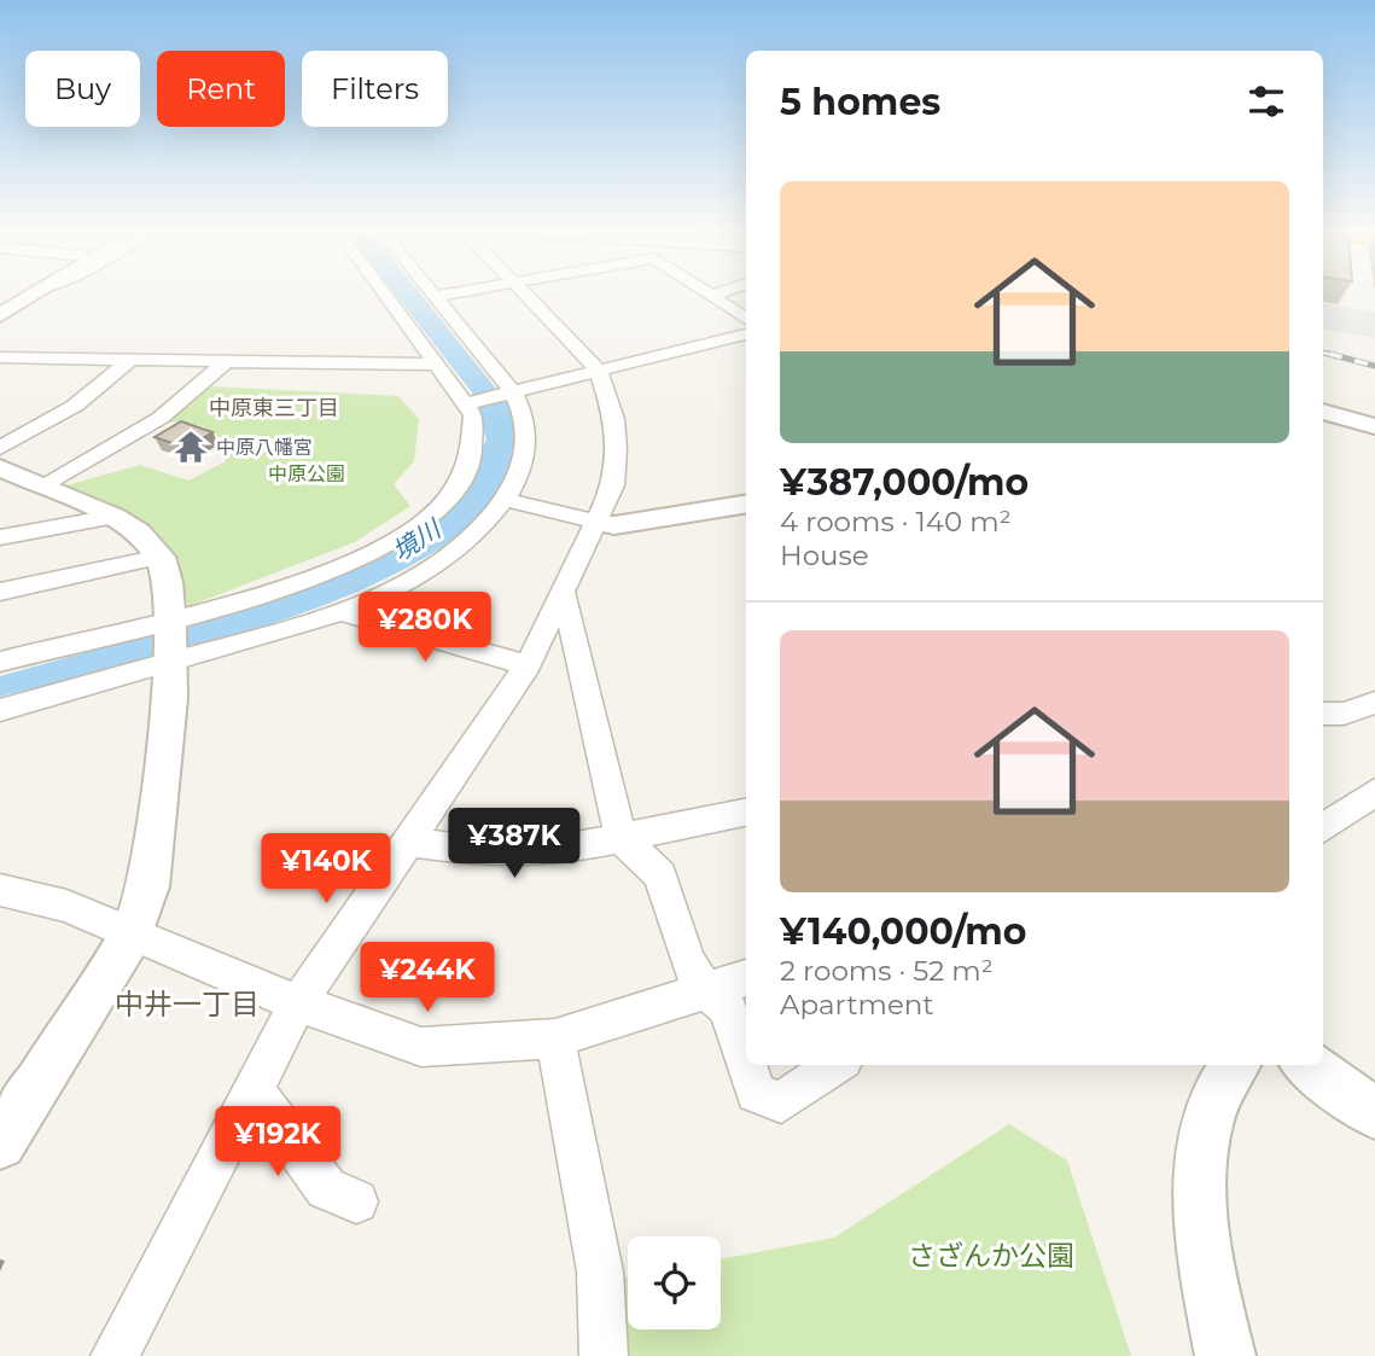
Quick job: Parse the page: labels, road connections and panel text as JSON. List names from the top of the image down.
{
  "districts": ["中原東三丁目", "中井一丁目"],
  "water": ["境川"],
  "parks": ["中原公園", "さざんか公園"],
  "places": {
    "temple": ["中原八幡宮"]
  },
  "page": {
    "chip": ["Buy", "Rent", "Filters"],
    "heading": "5 homes",
    "list": [
      {
        "name": "¥387,000/mo",
        "note": "4 rooms · 140 m² · House"
      },
      {
        "name": "¥140,000/mo",
        "note": "2 rooms · 52 m² · Apartment"
      }
    ],
    "price": [
      "¥280K",
      "¥387K",
      "¥140K",
      "¥244K",
      "¥192K"
    ]
  }
}
